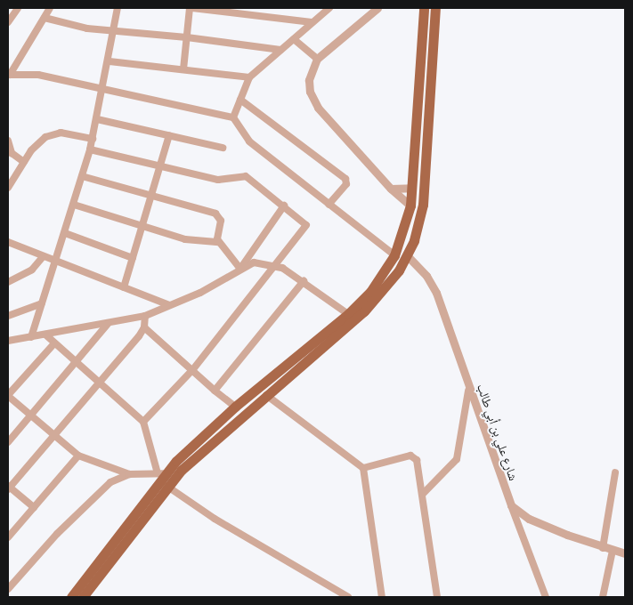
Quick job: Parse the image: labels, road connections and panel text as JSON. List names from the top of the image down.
{
  "streets": {
    "street": ["شارع علي بن أبي طالب"]
  }
}
